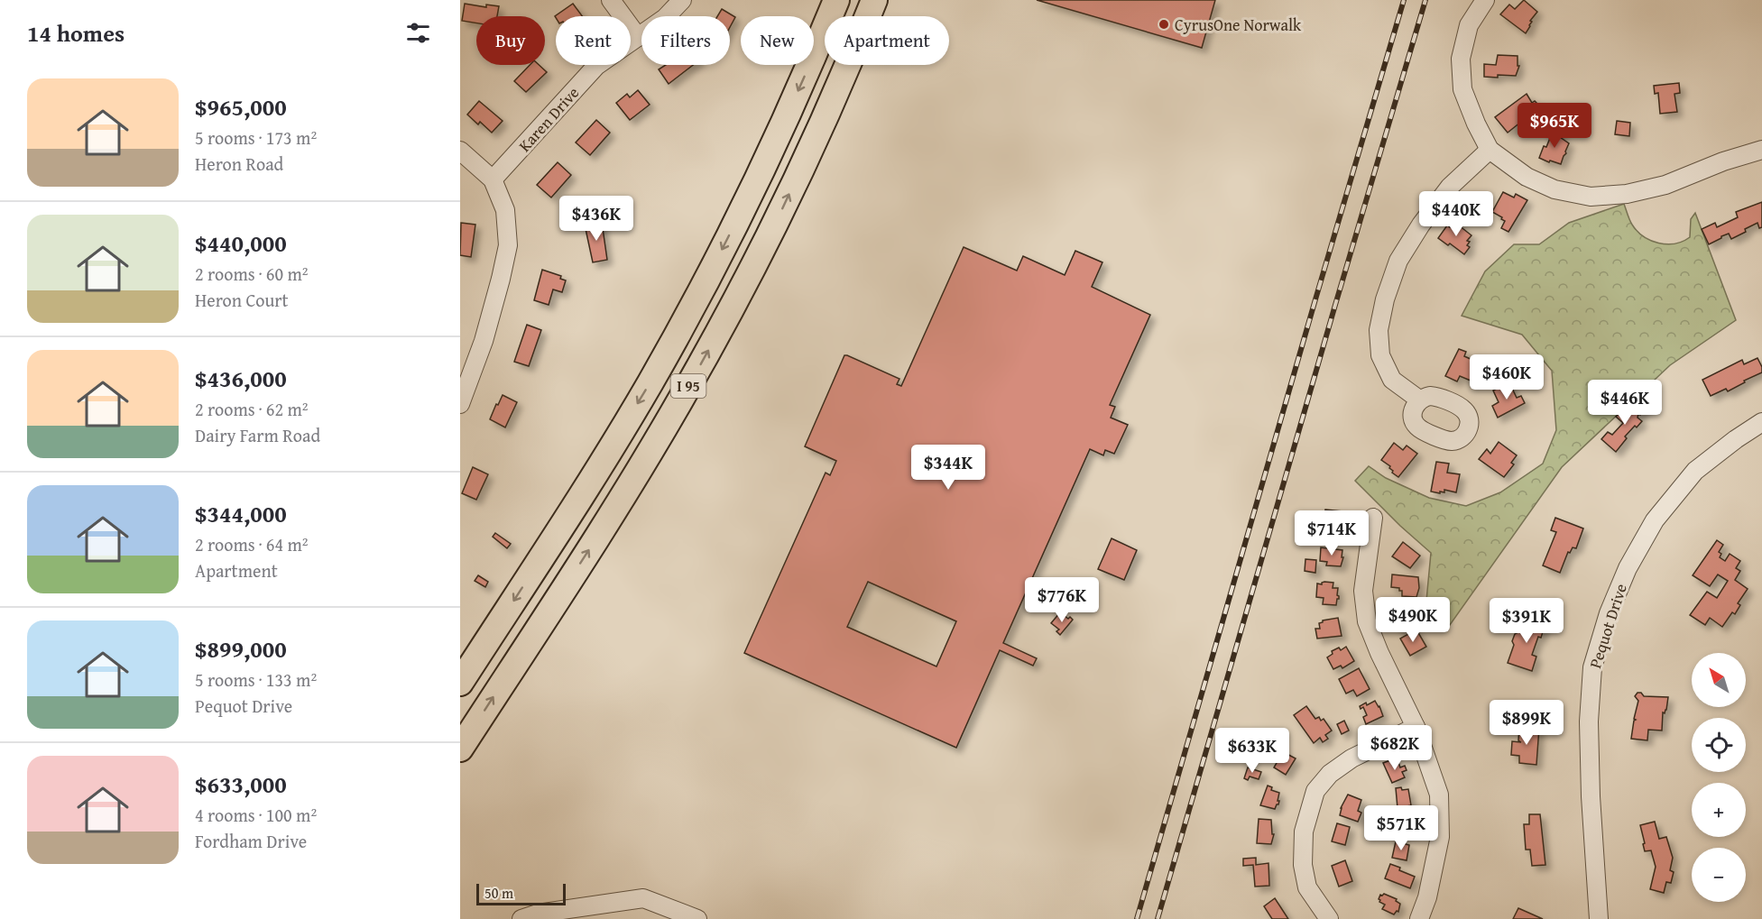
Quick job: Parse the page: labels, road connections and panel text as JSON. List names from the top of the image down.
{
  "streets": {
    "highway": ["I 95"],
    "street": ["Karen Drive", "Pequot Drive"]
  },
  "places": ["CyrusOne Norwalk"],
  "scale_bar": "50 m",
  "north": "top left",
  "page": {
    "heading": "14 homes",
    "chip": [
      "Buy",
      "Rent",
      "Filters",
      "New",
      "Apartment"
    ],
    "list": [
      {
        "name": "$965,000",
        "note": "5 rooms · 173 m² · Heron Road"
      },
      {
        "name": "$440,000",
        "note": "2 rooms · 60 m² · Heron Court"
      },
      {
        "name": "$436,000",
        "note": "2 rooms · 62 m² · Dairy Farm Road"
      },
      {
        "name": "$344,000",
        "note": "2 rooms · 64 m² · Apartment"
      },
      {
        "name": "$899,000",
        "note": "5 rooms · 133 m² · Pequot Drive"
      },
      {
        "name": "$633,000",
        "note": "4 rooms · 100 m² · Fordham Drive"
      }
    ],
    "price": [
      "$965K",
      "$440K",
      "$436K",
      "$460K",
      "$446K",
      "$344K",
      "$714K",
      "$776K",
      "$490K",
      "$391K",
      "$899K",
      "$682K",
      "$633K",
      "$571K"
    ],
    "map_buttons": ["+", "−"],
    "scale": "50 m"
  }
}
